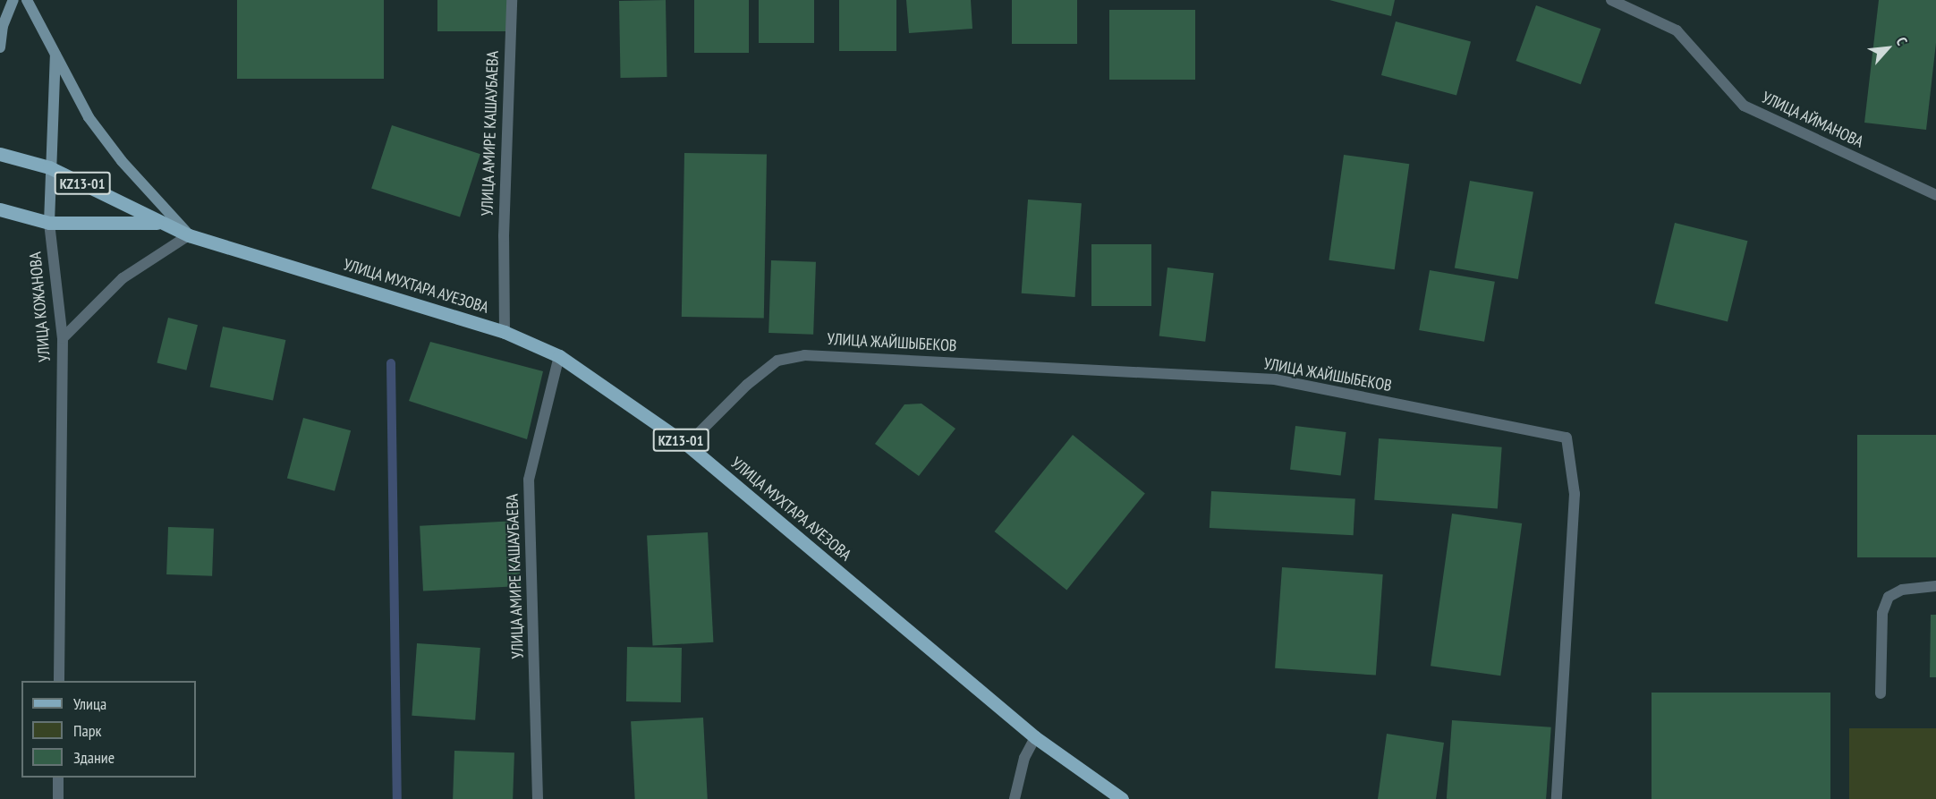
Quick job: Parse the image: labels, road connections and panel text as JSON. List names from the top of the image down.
{
  "streets": {
    "main road": ["KZ13-01", "УЛИЦА МУХТАРА АУЕЗОВА", "УЛИЦА КОЖАНОВА"],
    "street": ["УЛИЦА АЙМАНОВА", "УЛИЦА АМИРЕ КАШАУБАЕВА", "УЛИЦА ЖАЙШЫБЕКОВ"]
  },
  "crossings": [
    ["УЛИЦА АМИРЕ КАШАУБАЕВА", "УЛИЦА МУХТАРА АУЕЗОВА"],
    ["УЛИЦА МУХТАРА АУЕЗОВА", "УЛИЦА КОЖАНОВА"],
    ["УЛИЦА МУХТАРА АУЕЗОВА", "УЛИЦА ЖАЙШЫБЕКОВ"]
  ],
  "legend": ["Улица", "Парк", "Здание"],
  "north": "top right"
}
